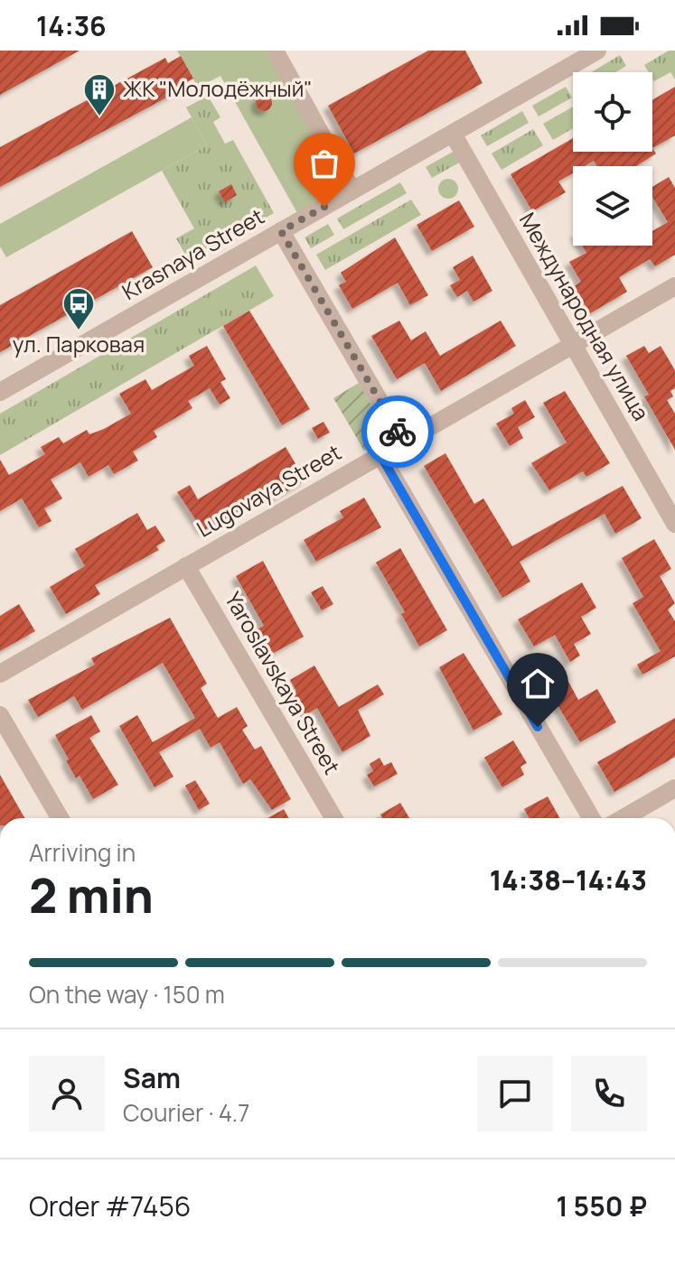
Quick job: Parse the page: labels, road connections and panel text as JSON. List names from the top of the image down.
{
  "streets": {
    "street": [
      "Krasnaya Street",
      "Международная улица",
      "Lugovaya Street",
      "Yaroslavskaya Street"
    ]
  },
  "crossings": [
    ["Krasnaya Street", "Международная улица"],
    ["Международная улица", "Lugovaya Street"],
    ["Lugovaya Street", "Yaroslavskaya Street"]
  ],
  "places": {
    "building": ["ЖК \"Молодёжный\""],
    "bus stop": ["ул. Парковая"]
  },
  "page": {
    "status": "14:36",
    "heading": ["2 min", "Arriving in", "14:38–14:43"],
    "panel": [
      "Sam",
      "Courier · 4.7",
      "Order #7456",
      "1 550 ₽"
    ],
    "bar": "On the way · 150 m"
  }
}
